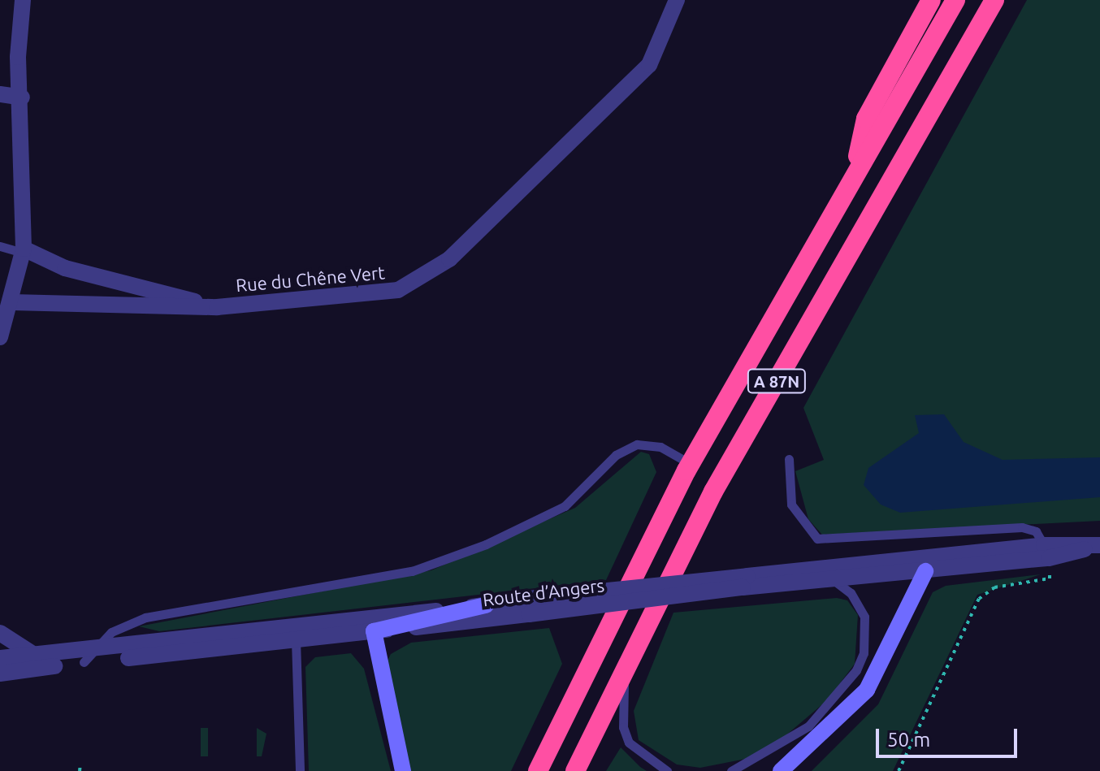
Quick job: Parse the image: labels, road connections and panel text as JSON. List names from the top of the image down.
{
  "streets": {
    "highway": ["A 87N"],
    "street": ["Rue du Chêne Vert", "Route d’Angers"]
  },
  "scale_bar": "50 m"
}
